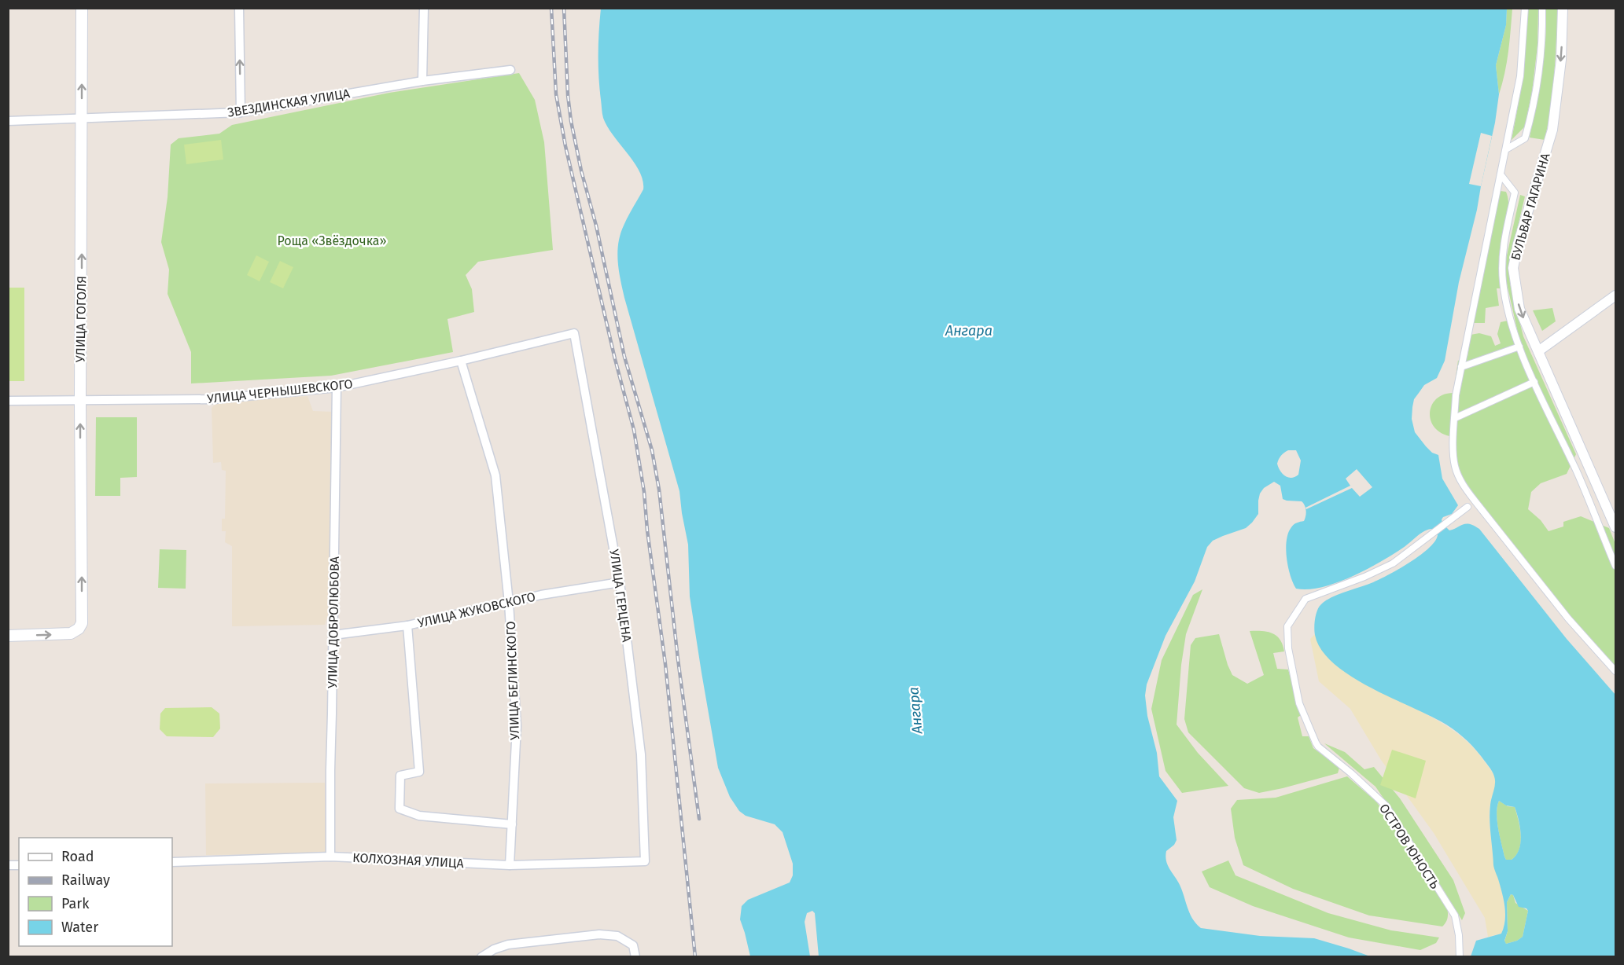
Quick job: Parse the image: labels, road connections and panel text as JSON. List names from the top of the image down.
{
  "streets": {
    "main road": ["УЛИЦА ГОГОЛЯ"],
    "street": [
      "ЗВЕЗДИНСКАЯ УЛИЦА",
      "БУЛЬВАР ГАГАРИНА",
      "УЛИЦА ЧЕРНЫШЕВСКОГО",
      "УЛИЦА ГЕРЦЕНА",
      "УЛИЦА ЖУКОВСКОГО",
      "УЛИЦА ДОБРОЛЮБОВА",
      "УЛИЦА БЕЛИНСКОГО",
      "ОСТРОВ ЮНОСТЬ",
      "КОЛХОЗНАЯ УЛИЦА"
    ]
  },
  "crossings": [
    ["ЗВЕЗДИНСКАЯ УЛИЦА", "УЛИЦА ГОГОЛЯ"],
    ["УЛИЦА ГОГОЛЯ", "УЛИЦА ЧЕРНЫШЕВСКОГО"],
    ["УЛИЦА ЧЕРНЫШЕВСКОГО", "УЛИЦА ГЕРЦЕНА"],
    ["УЛИЦА ЧЕРНЫШЕВСКОГО", "УЛИЦА ДОБРОЛЮБОВА"],
    ["УЛИЦА ЧЕРНЫШЕВСКОГО", "УЛИЦА БЕЛИНСКОГО"],
    ["УЛИЦА ГЕРЦЕНА", "УЛИЦА ЖУКОВСКОГО"],
    ["УЛИЦА ГЕРЦЕНА", "КОЛХОЗНАЯ УЛИЦА"],
    ["УЛИЦА ЖУКОВСКОГО", "УЛИЦА ДОБРОЛЮБОВА"],
    ["УЛИЦА ЖУКОВСКОГО", "УЛИЦА БЕЛИНСКОГО"],
    ["УЛИЦА ДОБРОЛЮБОВА", "КОЛХОЗНАЯ УЛИЦА"],
    ["УЛИЦА БЕЛИНСКОГО", "КОЛХОЗНАЯ УЛИЦА"]
  ],
  "one_way": ["УЛИЦА ГОГОЛЯ"],
  "water": ["Ангара"],
  "parks": ["Роща «Звёздочка»"],
  "legend": [
    "Road",
    "Railway",
    "Park",
    "Water"
  ]
}
